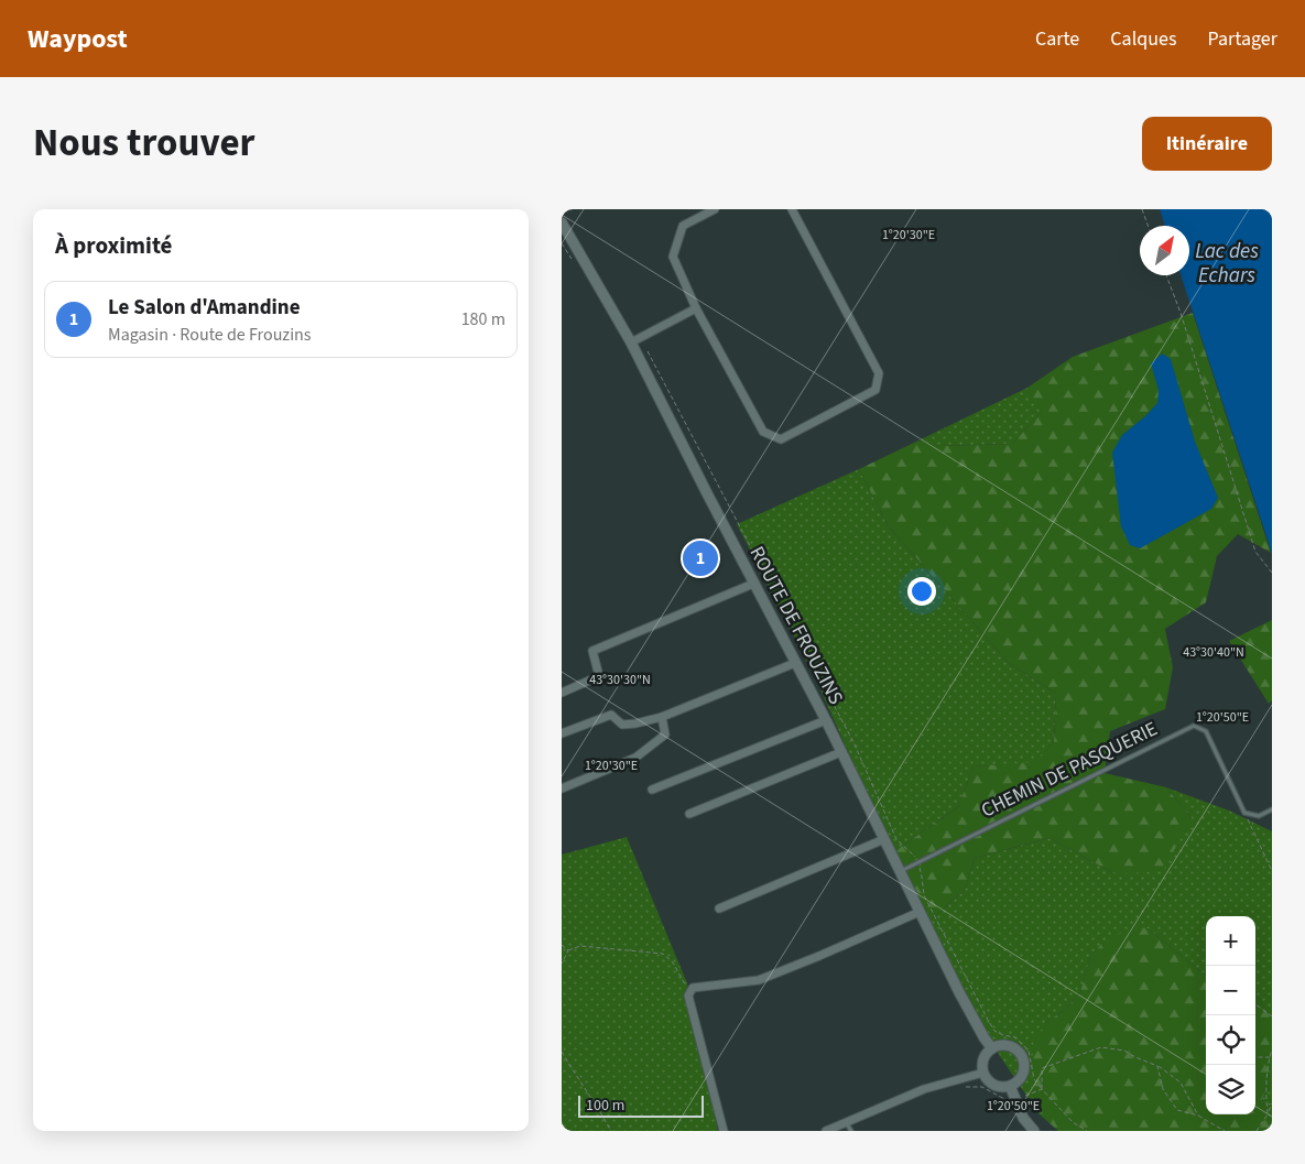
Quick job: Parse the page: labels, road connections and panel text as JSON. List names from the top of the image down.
{
  "streets": {
    "main road": ["ROUTE DE FROUZINS"],
    "lane": ["CHEMIN DE PASQUERIE"]
  },
  "crossings": [
    ["ROUTE DE FROUZINS", "CHEMIN DE PASQUERIE"]
  ],
  "water": ["Lac des Echars"],
  "scale_bar": "100 m",
  "north": "top right",
  "page": {
    "header": "Waypost",
    "nav": ["Carte", "Calques", "Partager"],
    "title": "Nous trouver",
    "buttons": "Itinéraire",
    "heading": "À proximité",
    "list": [
      {
        "mark": "1",
        "name": "Le Salon d'Amandine",
        "note": "Magasin · Route de Frouzins",
        "value": "180 m"
      }
    ],
    "pins": "1",
    "map_buttons": ["+", "−"],
    "scale": "100 m"
  },
  "coordinates": [
    "1°20'30\"E",
    "43°30'40\"N",
    "43°30'30\"N",
    "1°20'50\"E"
  ]
}
